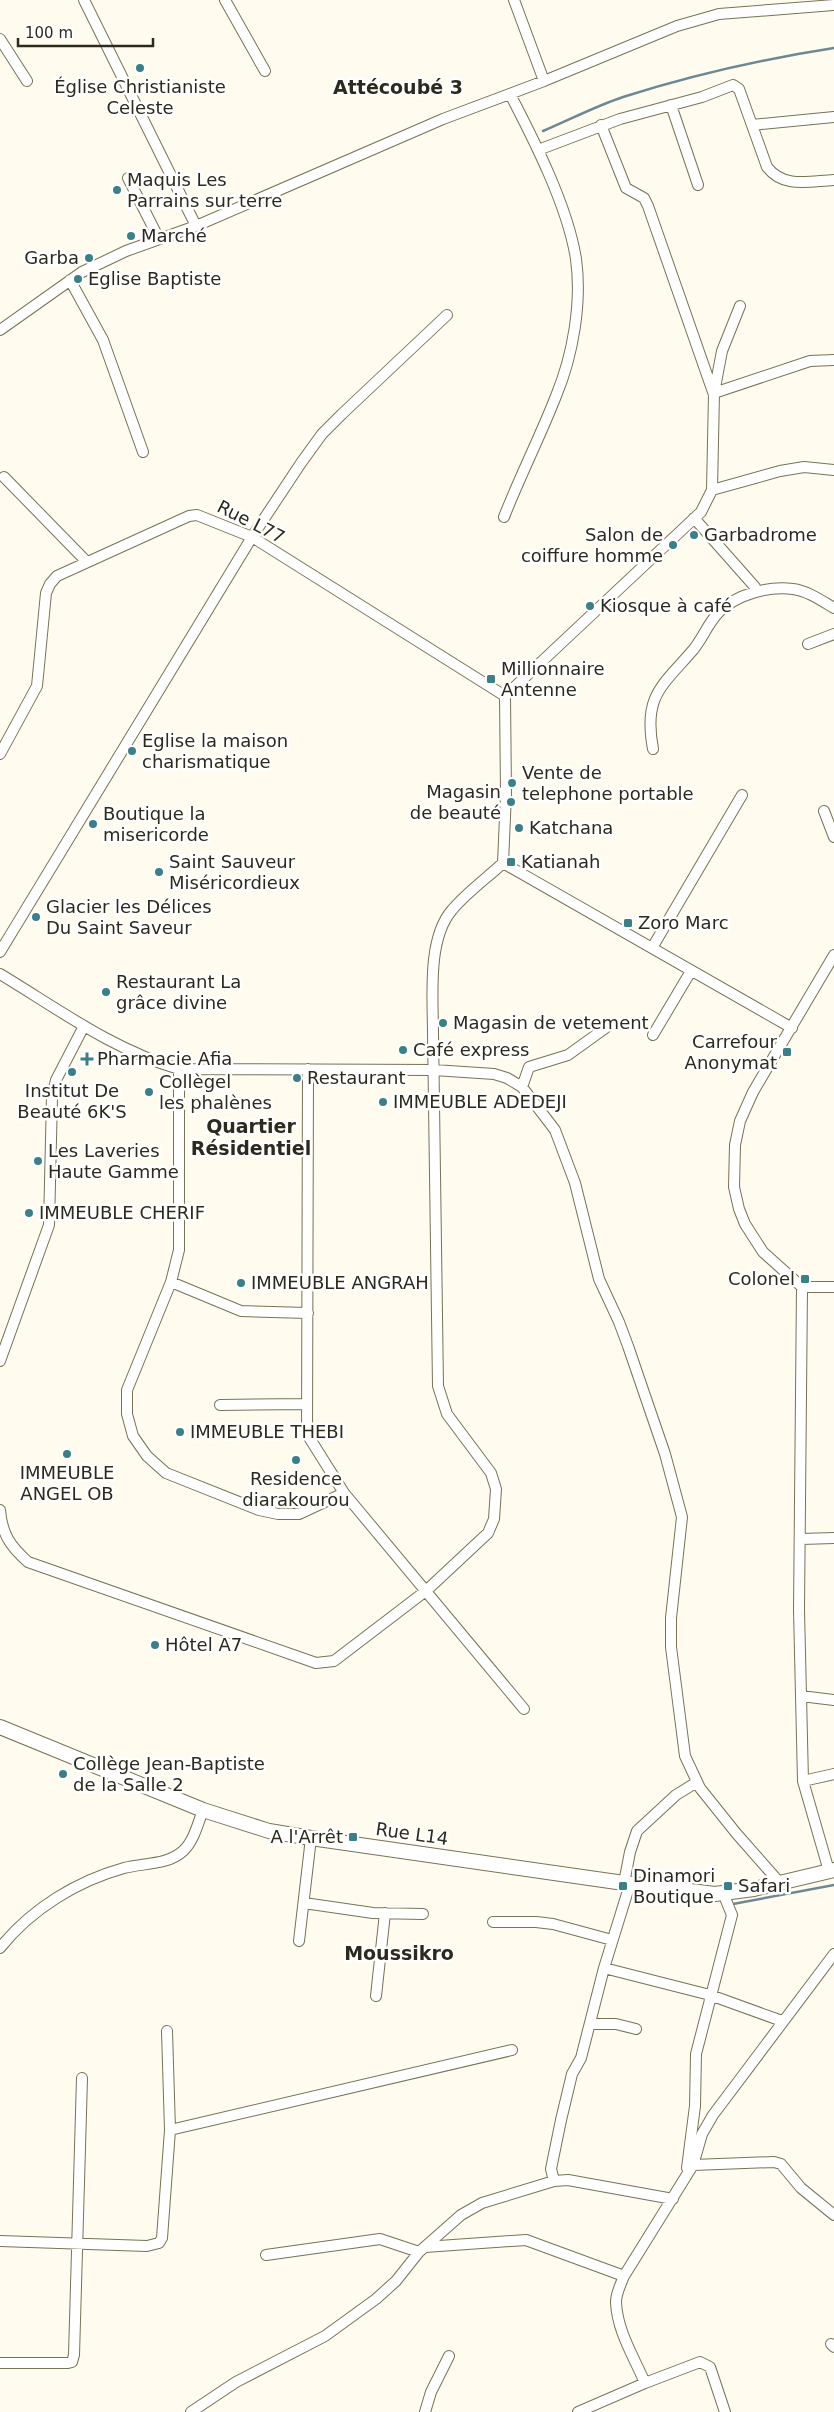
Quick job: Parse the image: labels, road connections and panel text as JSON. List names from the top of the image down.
{
  "streets": {
    "street": ["Rue L77", "Rue L14"]
  },
  "districts": ["Attécoubé 3", "Quartier Résidentiel", "Moussikro"],
  "places": {
    "other": [
      "Église Christianiste Celeste",
      "Maquis Les Parrains sur terre",
      "Marché",
      "Garba",
      "Eglise Baptiste",
      "Garbadrome",
      "Salon de coiffure homme",
      "Kiosque à café",
      "Eglise la maison charismatique",
      "Vente de telephone portable",
      "Magasin de beauté",
      "Boutique la misericorde",
      "Katchana",
      "Saint Sauveur Miséricordieux",
      "Glacier les Délices Du Saint Saveur",
      "Restaurant La grâce divine",
      "Magasin de vetement",
      "Café express",
      "Institut De Beauté 6K'S",
      "Restaurant",
      "Collègel les phalènes",
      "IMMEUBLE ADEDEJI",
      "Les Laveries Haute Gamme",
      "IMMEUBLE CHERIF",
      "IMMEUBLE ANGRAH",
      "IMMEUBLE THEBI",
      "IMMEUBLE ANGEL OB",
      "Residence diarakourou",
      "Hôtel A7",
      "Collège Jean-Baptiste de la Salle 2"
    ],
    "transit": [
      "Millionnaire Antenne",
      "Katianah",
      "Zoro Marc",
      "Carrefour Anonymat",
      "Colonel",
      "A l'Arrêt",
      "Dinamori Boutique",
      "Safari"
    ],
    "health": ["Pharmacie Afia"]
  },
  "scale_bar": "100 m"
}
